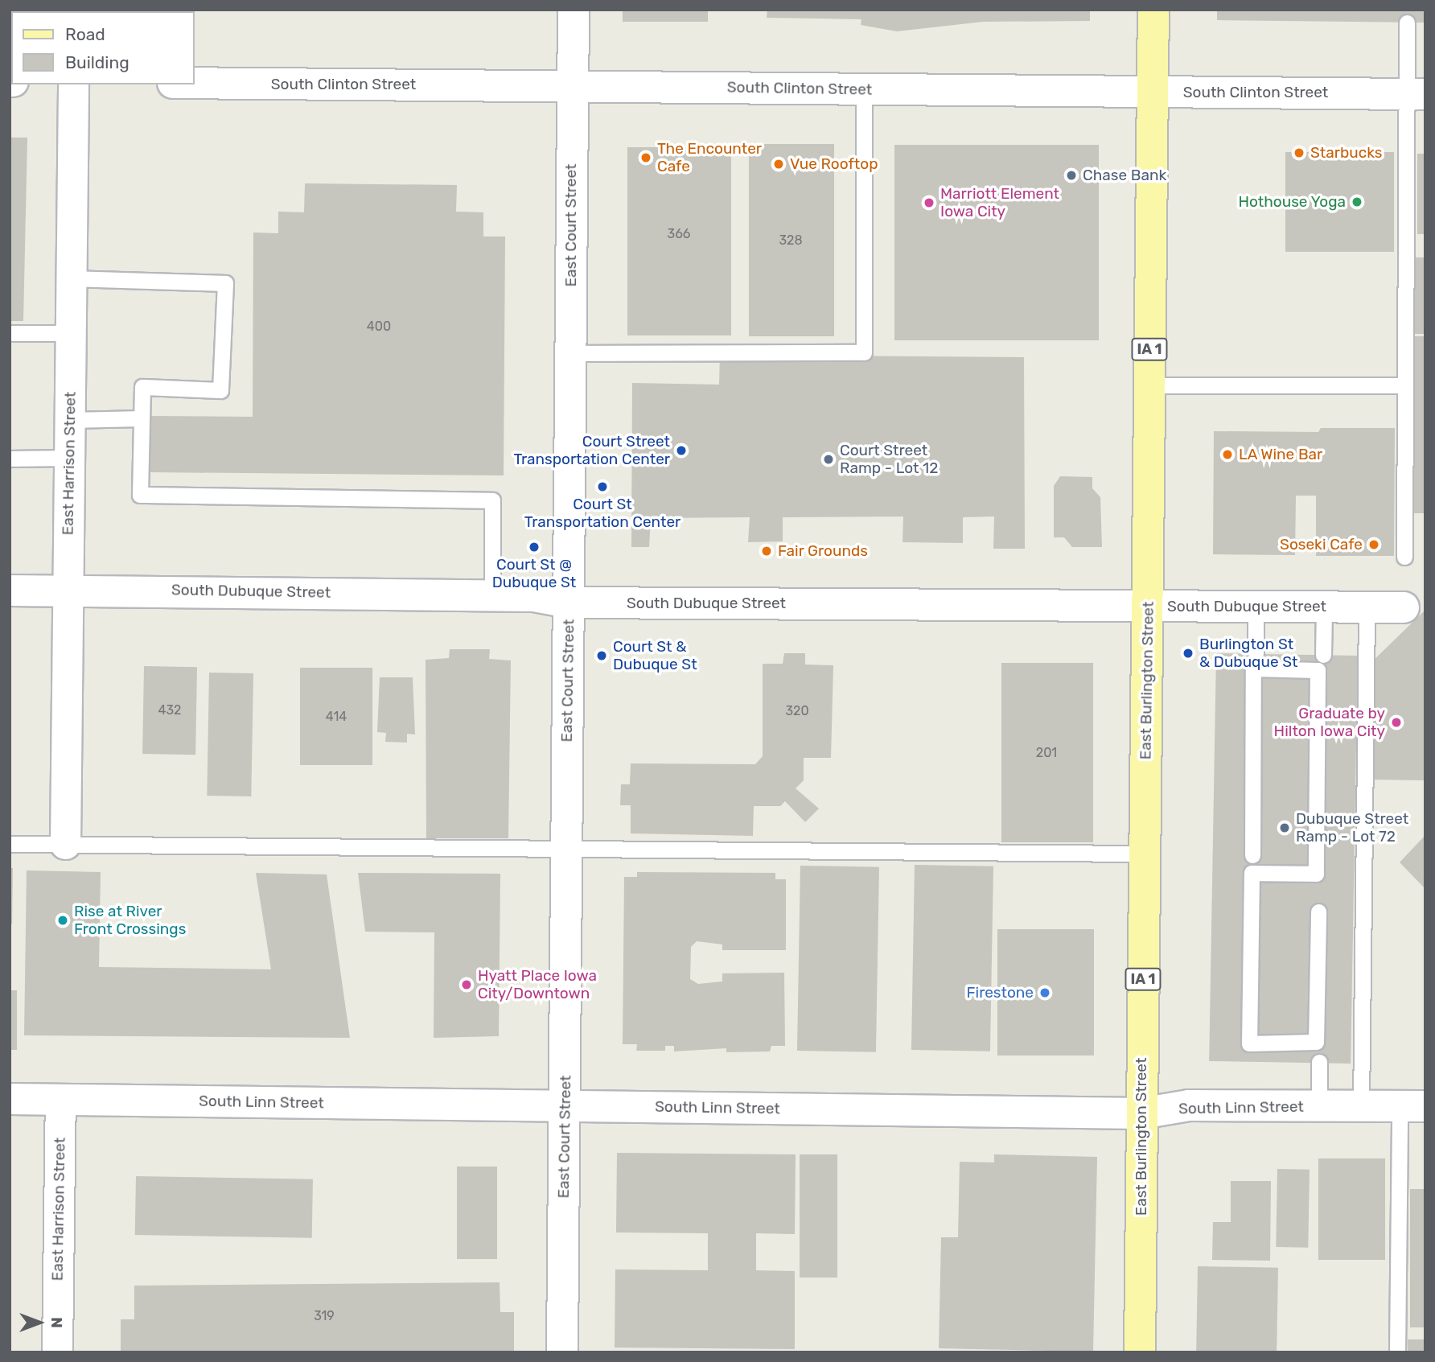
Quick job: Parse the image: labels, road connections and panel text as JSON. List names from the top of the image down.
{
  "streets": {
    "main road": ["IA 1", "East Burlington Street"],
    "street": [
      "South Clinton Street",
      "East Court Street",
      "East Harrison Street",
      "South Dubuque Street",
      "South Linn Street"
    ]
  },
  "crossings": [
    ["South Clinton Street", "East Court Street"],
    ["South Clinton Street", "East Burlington Street"],
    ["East Court Street", "South Dubuque Street"],
    ["East Court Street", "South Linn Street"],
    ["East Harrison Street", "South Dubuque Street"],
    ["East Harrison Street", "South Linn Street"],
    ["South Dubuque Street", "East Burlington Street"],
    ["East Burlington Street", "South Linn Street"]
  ],
  "places": [
    "Starbucks",
    "The Encounter Cafe",
    "Vue Rooftop",
    "Chase Bank",
    "Hothouse Yoga",
    "Marriott Element Iowa City",
    "Court Street Transportation Center",
    "LA Wine Bar",
    "Court Street Ramp - Lot 12",
    "Court St Transportation Center",
    "Soseki Cafe",
    "Court St @ Dubuque St",
    "Fair Grounds",
    "Burlington St & Dubuque St",
    "Court St & Dubuque St",
    "Graduate by Hilton Iowa City",
    "Dubuque Street Ramp - Lot 72",
    "Rise at River Front Crossings",
    "Hyatt Place Iowa City/Downtown",
    "Firestone"
  ],
  "house_numbers": [
    "366",
    "328",
    "400",
    "432",
    "320",
    "414",
    "201",
    "319"
  ],
  "legend": ["Road", "Building"],
  "north": "right"
}
